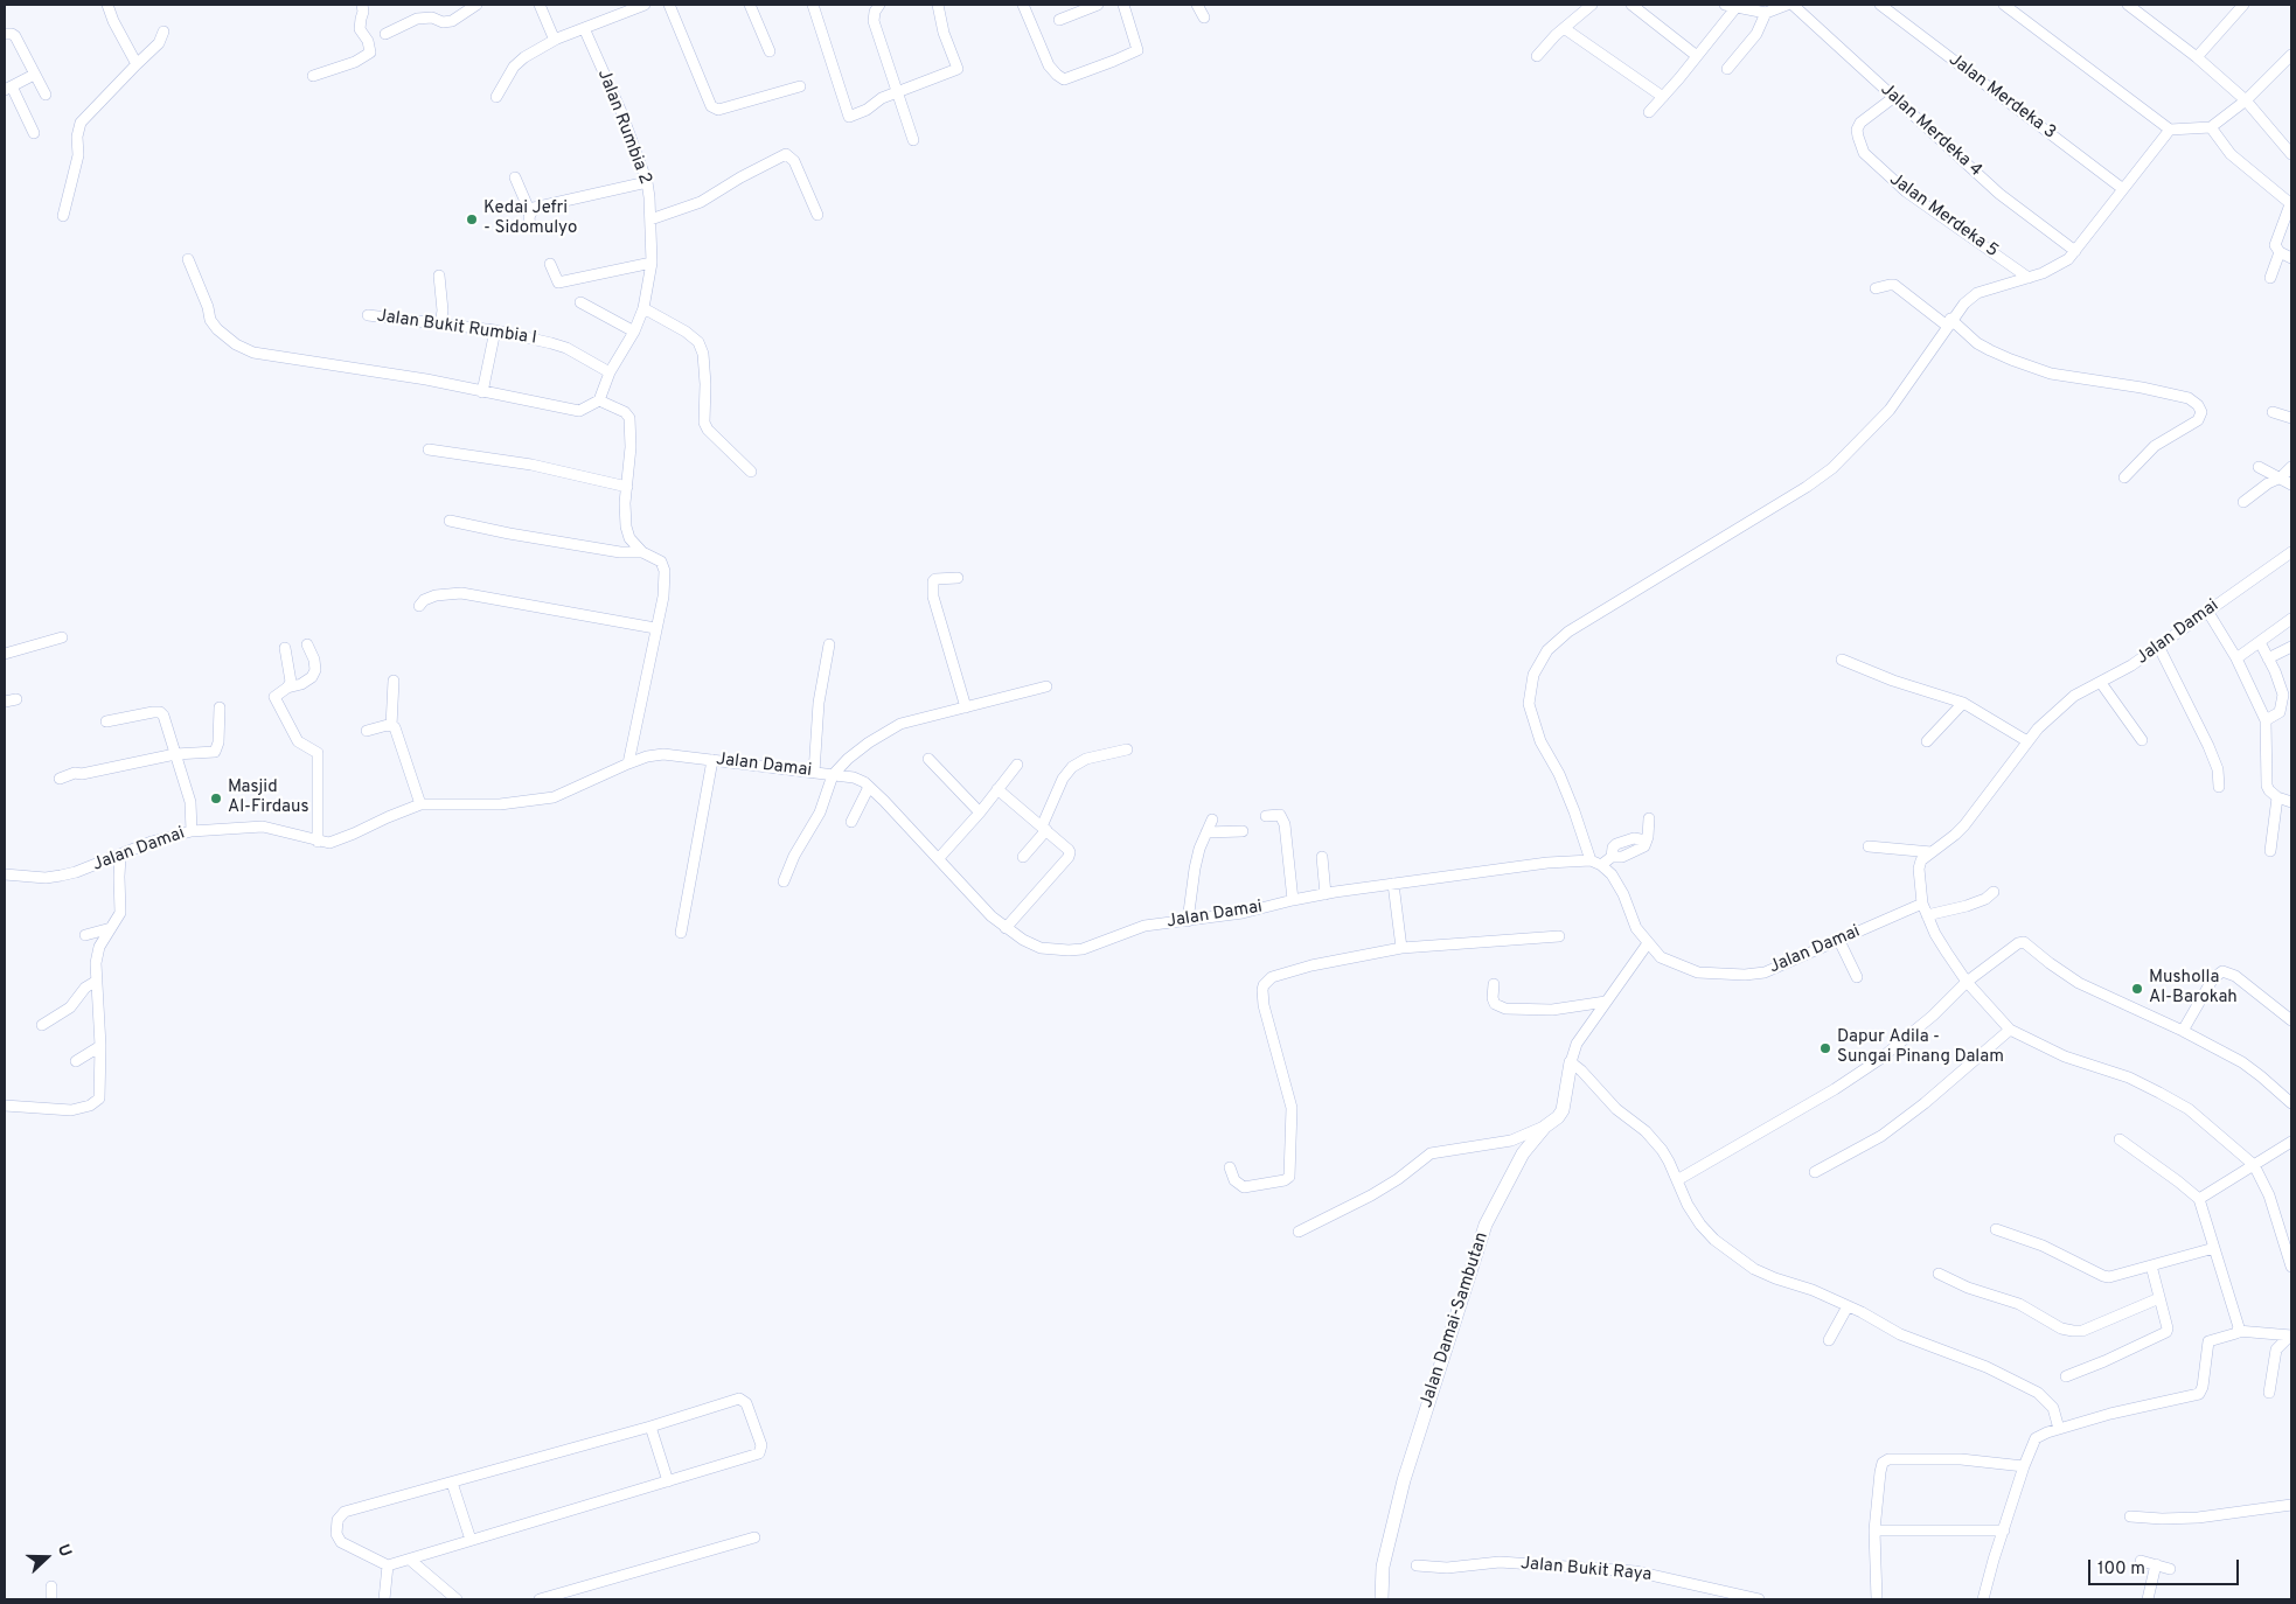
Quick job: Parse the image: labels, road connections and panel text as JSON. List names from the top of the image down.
{
  "streets": {
    "street": [
      "Jalan Merdeka 3",
      "Jalan Rumbia 2",
      "Jalan Merdeka 4",
      "Jalan Merdeka 5",
      "Jalan Bukit Rumbia I",
      "Jalan Damai",
      "Jalan Damai-Sambutan",
      "Jalan Bukit Raya"
    ]
  },
  "crossings": [
    ["Jalan Rumbia 2", "Jalan Bukit Rumbia I"],
    ["Jalan Merdeka 4", "Jalan Merdeka 5"]
  ],
  "places": [
    "Kedai Jefri - Sidomulyo",
    "Masjid Al-Firdaus",
    "Musholla Al-Barokah",
    "Dapur Adila - Sungai Pinang Dalam"
  ],
  "scale_bar": "100 m",
  "north": "right"
}
